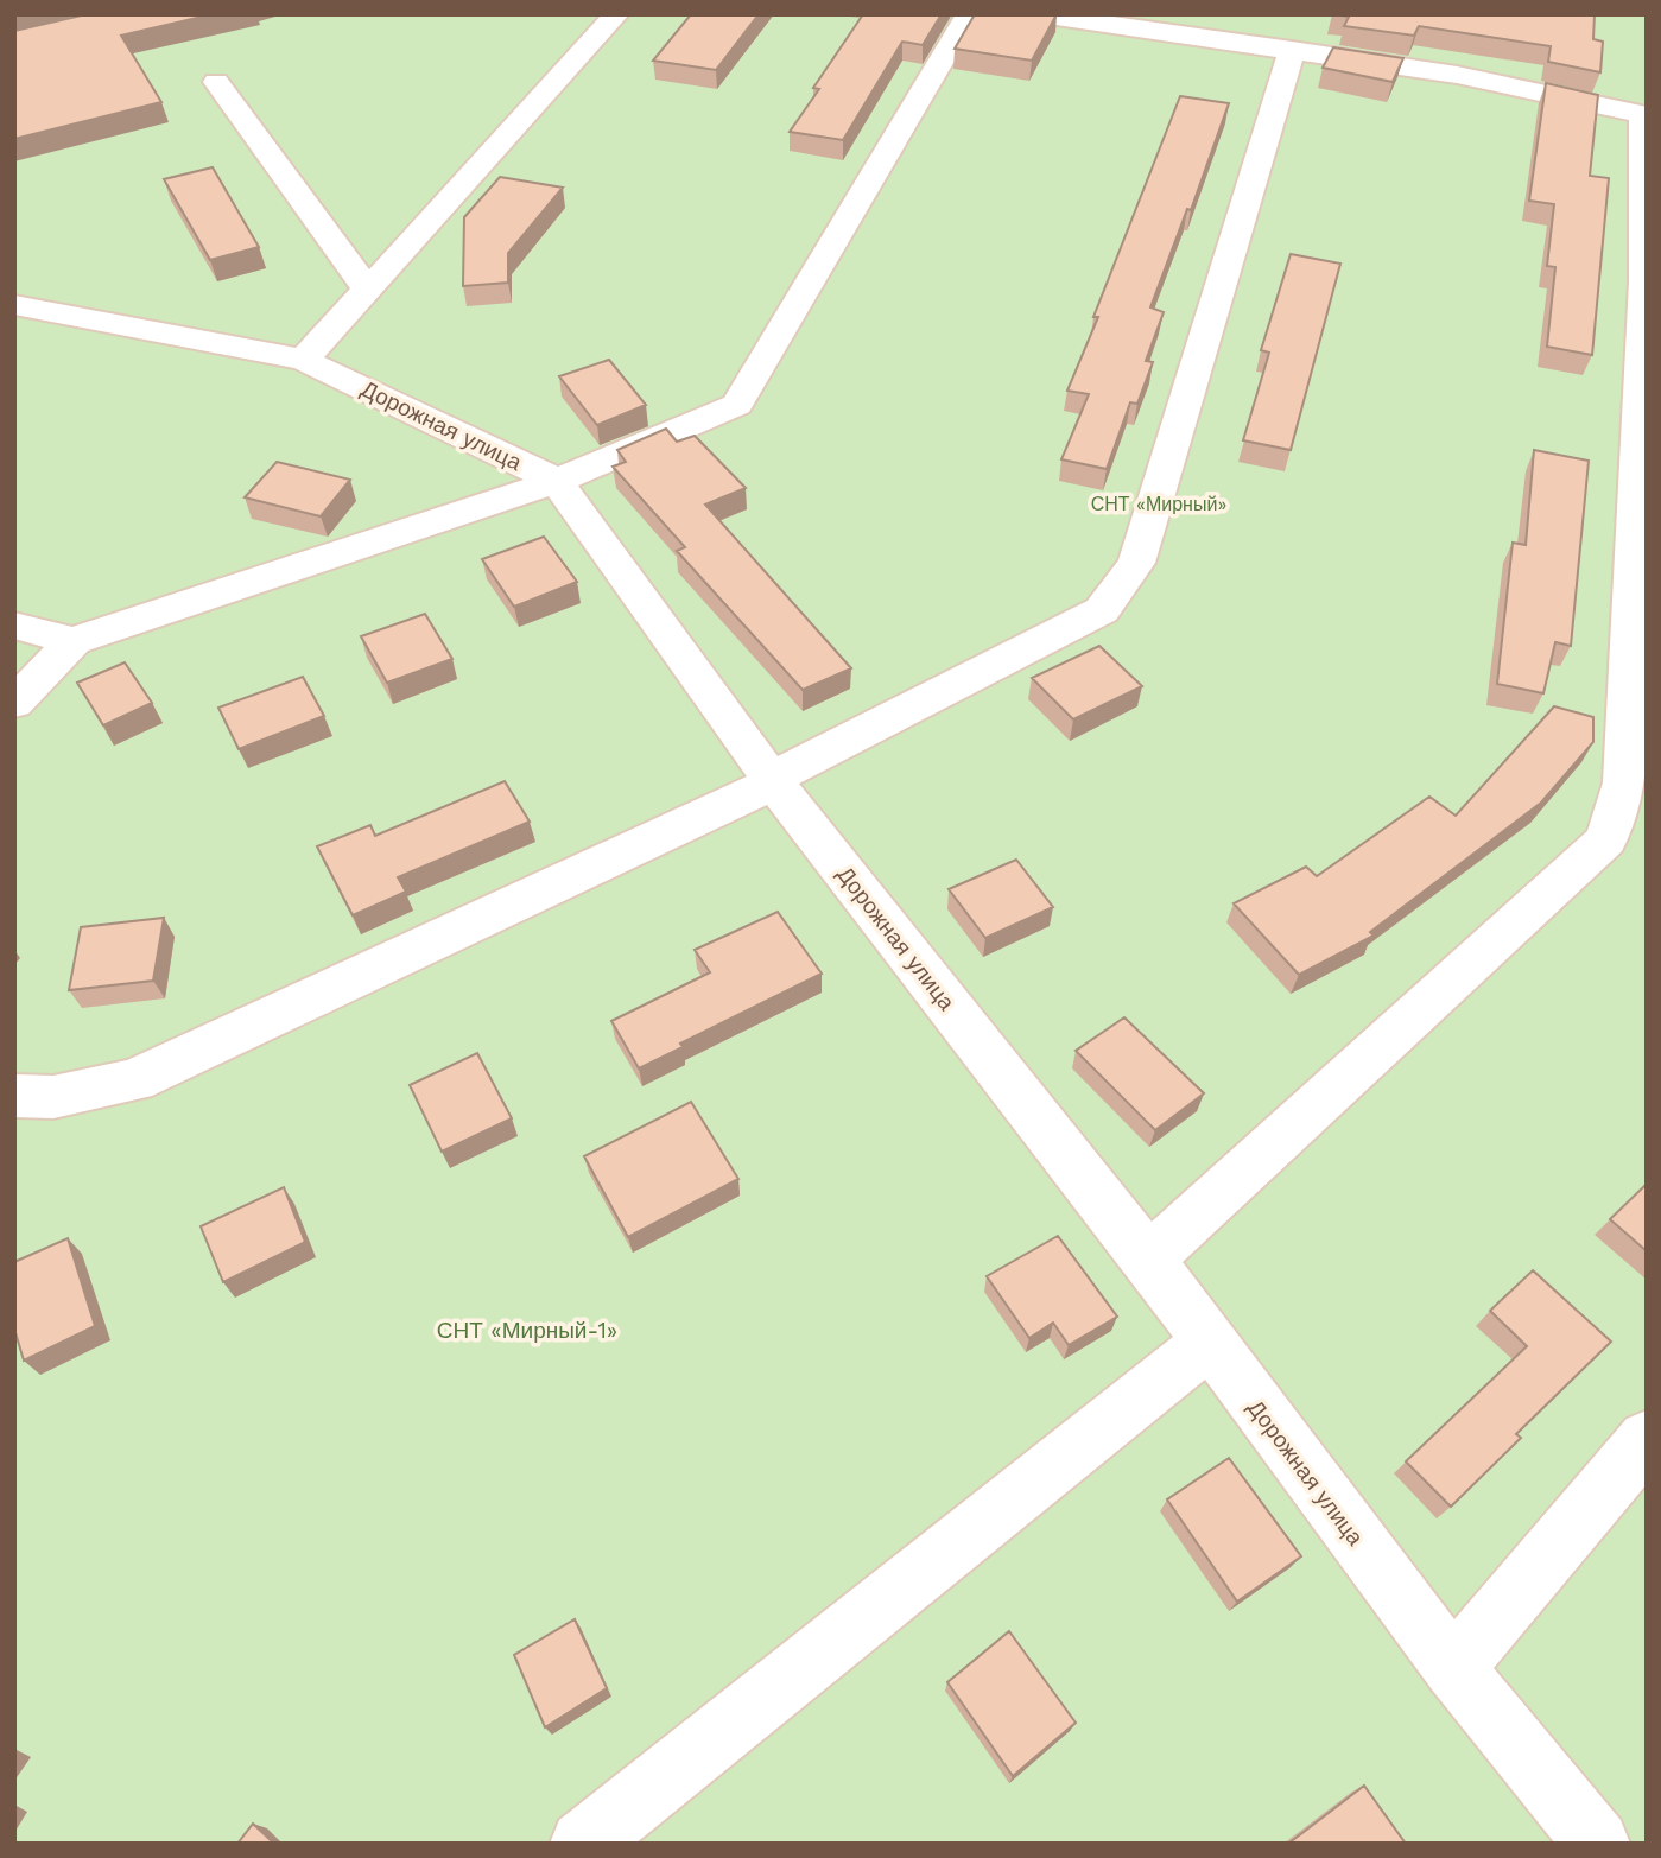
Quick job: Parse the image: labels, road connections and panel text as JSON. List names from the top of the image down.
{
  "streets": {
    "street": ["Дорожная улица"]
  },
  "parks": ["СНТ «Мирный»", "СНТ «Мирный-1»"]
}
